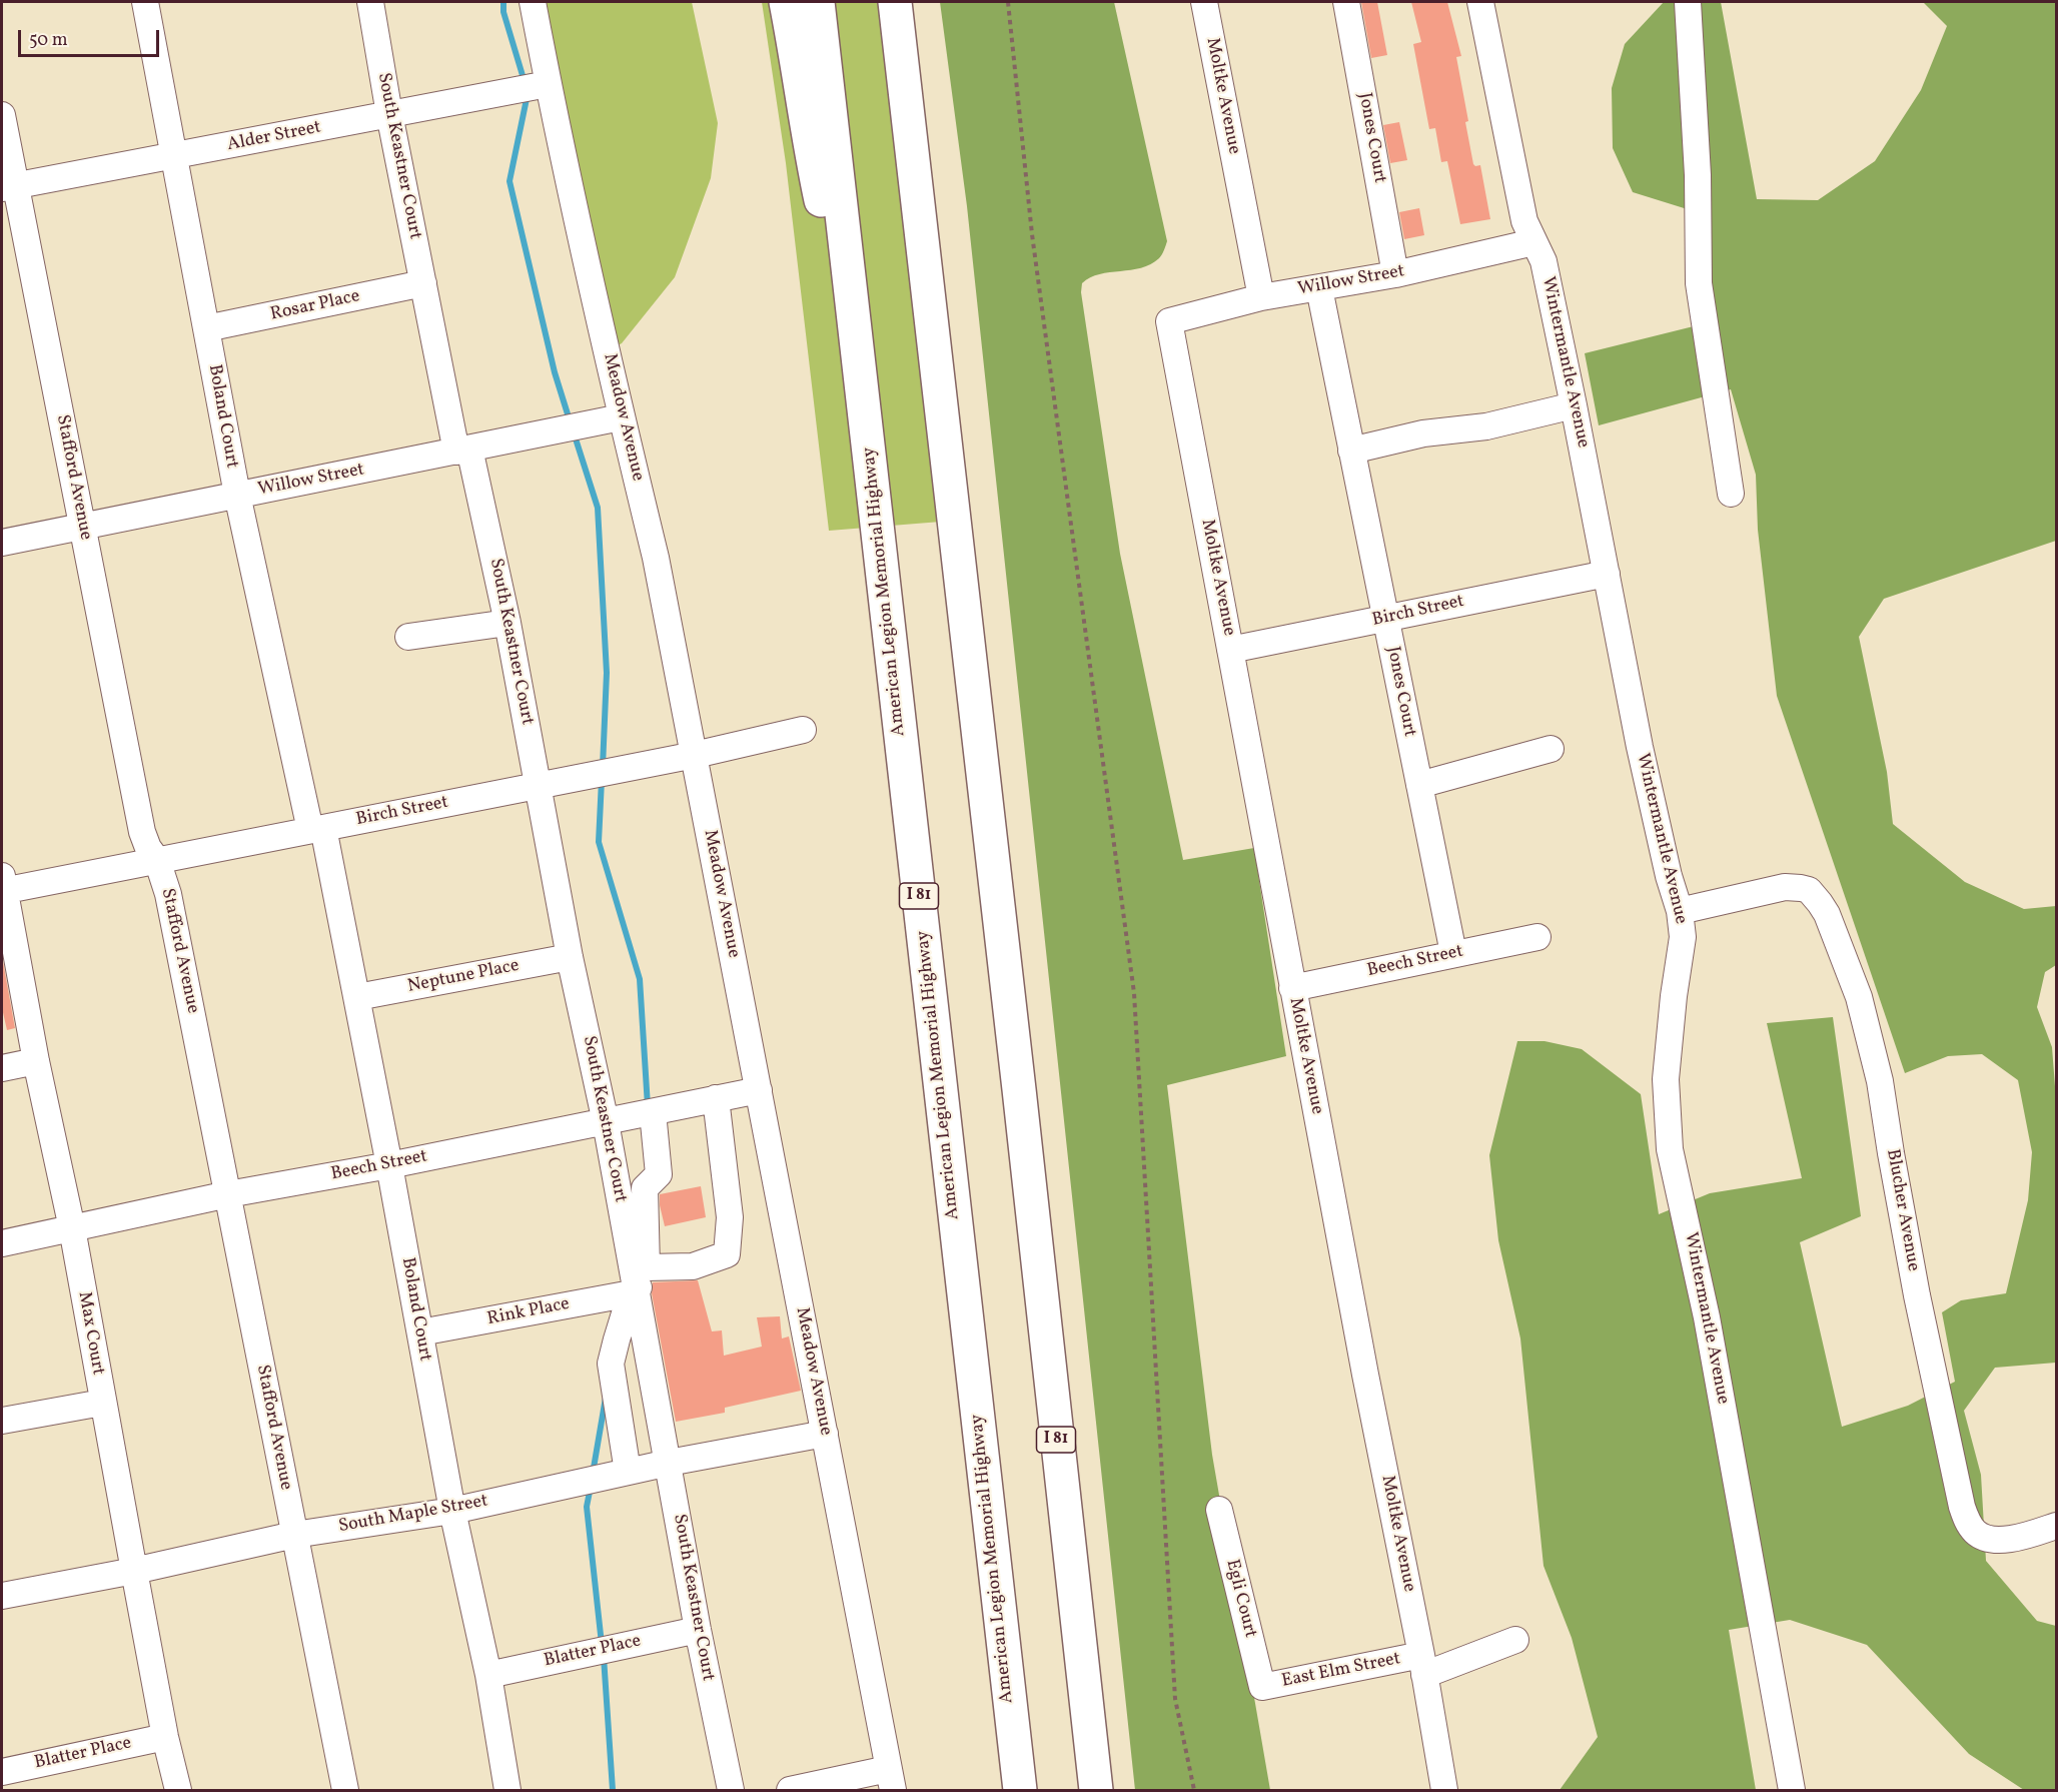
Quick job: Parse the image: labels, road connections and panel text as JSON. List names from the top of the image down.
{
  "streets": {
    "highway": ["American Legion Memorial Highway", "I 81"],
    "street": [
      "Moltke Avenue",
      "Alder Street",
      "Jones Court",
      "South Keastner Court",
      "Willow Street",
      "Rosar Place",
      "Wintermantle Avenue",
      "Boland Court",
      "Meadow Avenue",
      "Stafford Avenue",
      "Birch Street",
      "Beech Street",
      "Neptune Place",
      "Blucher Avenue",
      "Rink Place",
      "Max Court",
      "South Maple Street",
      "Egli Court",
      "Blatter Place",
      "East Elm Street"
    ]
  },
  "crossings": [
    ["Moltke Avenue", "Willow Street"],
    ["Moltke Avenue", "Birch Street"],
    ["Moltke Avenue", "Beech Street"],
    ["Moltke Avenue", "East Elm Street"],
    ["Alder Street", "South Keastner Court"],
    ["Alder Street", "Boland Court"],
    ["Alder Street", "Meadow Avenue"],
    ["Alder Street", "Stafford Avenue"],
    ["Jones Court", "Willow Street"],
    ["Jones Court", "Birch Street"],
    ["Jones Court", "Beech Street"],
    ["South Keastner Court", "Willow Street"],
    ["South Keastner Court", "Rosar Place"],
    ["South Keastner Court", "Birch Street"],
    ["South Keastner Court", "Beech Street"],
    ["South Keastner Court", "Neptune Place"],
    ["South Keastner Court", "Rink Place"],
    ["South Keastner Court", "South Maple Street"],
    ["South Keastner Court", "Blatter Place"],
    ["Willow Street", "Wintermantle Avenue"],
    ["Willow Street", "Boland Court"],
    ["Willow Street", "Meadow Avenue"],
    ["Willow Street", "Stafford Avenue"],
    ["Rosar Place", "Boland Court"],
    ["Wintermantle Avenue", "Birch Street"],
    ["Wintermantle Avenue", "Blucher Avenue"],
    ["Boland Court", "Birch Street"],
    ["Boland Court", "Beech Street"],
    ["Boland Court", "Neptune Place"],
    ["Boland Court", "Rink Place"],
    ["Boland Court", "South Maple Street"],
    ["Boland Court", "Blatter Place"],
    ["Meadow Avenue", "Birch Street"],
    ["Meadow Avenue", "Beech Street"],
    ["Meadow Avenue", "South Maple Street"],
    ["Stafford Avenue", "Birch Street"],
    ["Stafford Avenue", "Beech Street"],
    ["Stafford Avenue", "South Maple Street"],
    ["Birch Street", "Max Court"],
    ["Beech Street", "Max Court"],
    ["Max Court", "South Maple Street"],
    ["Max Court", "Blatter Place"],
    ["Egli Court", "East Elm Street"]
  ],
  "scale_bar": "50 m"
}
